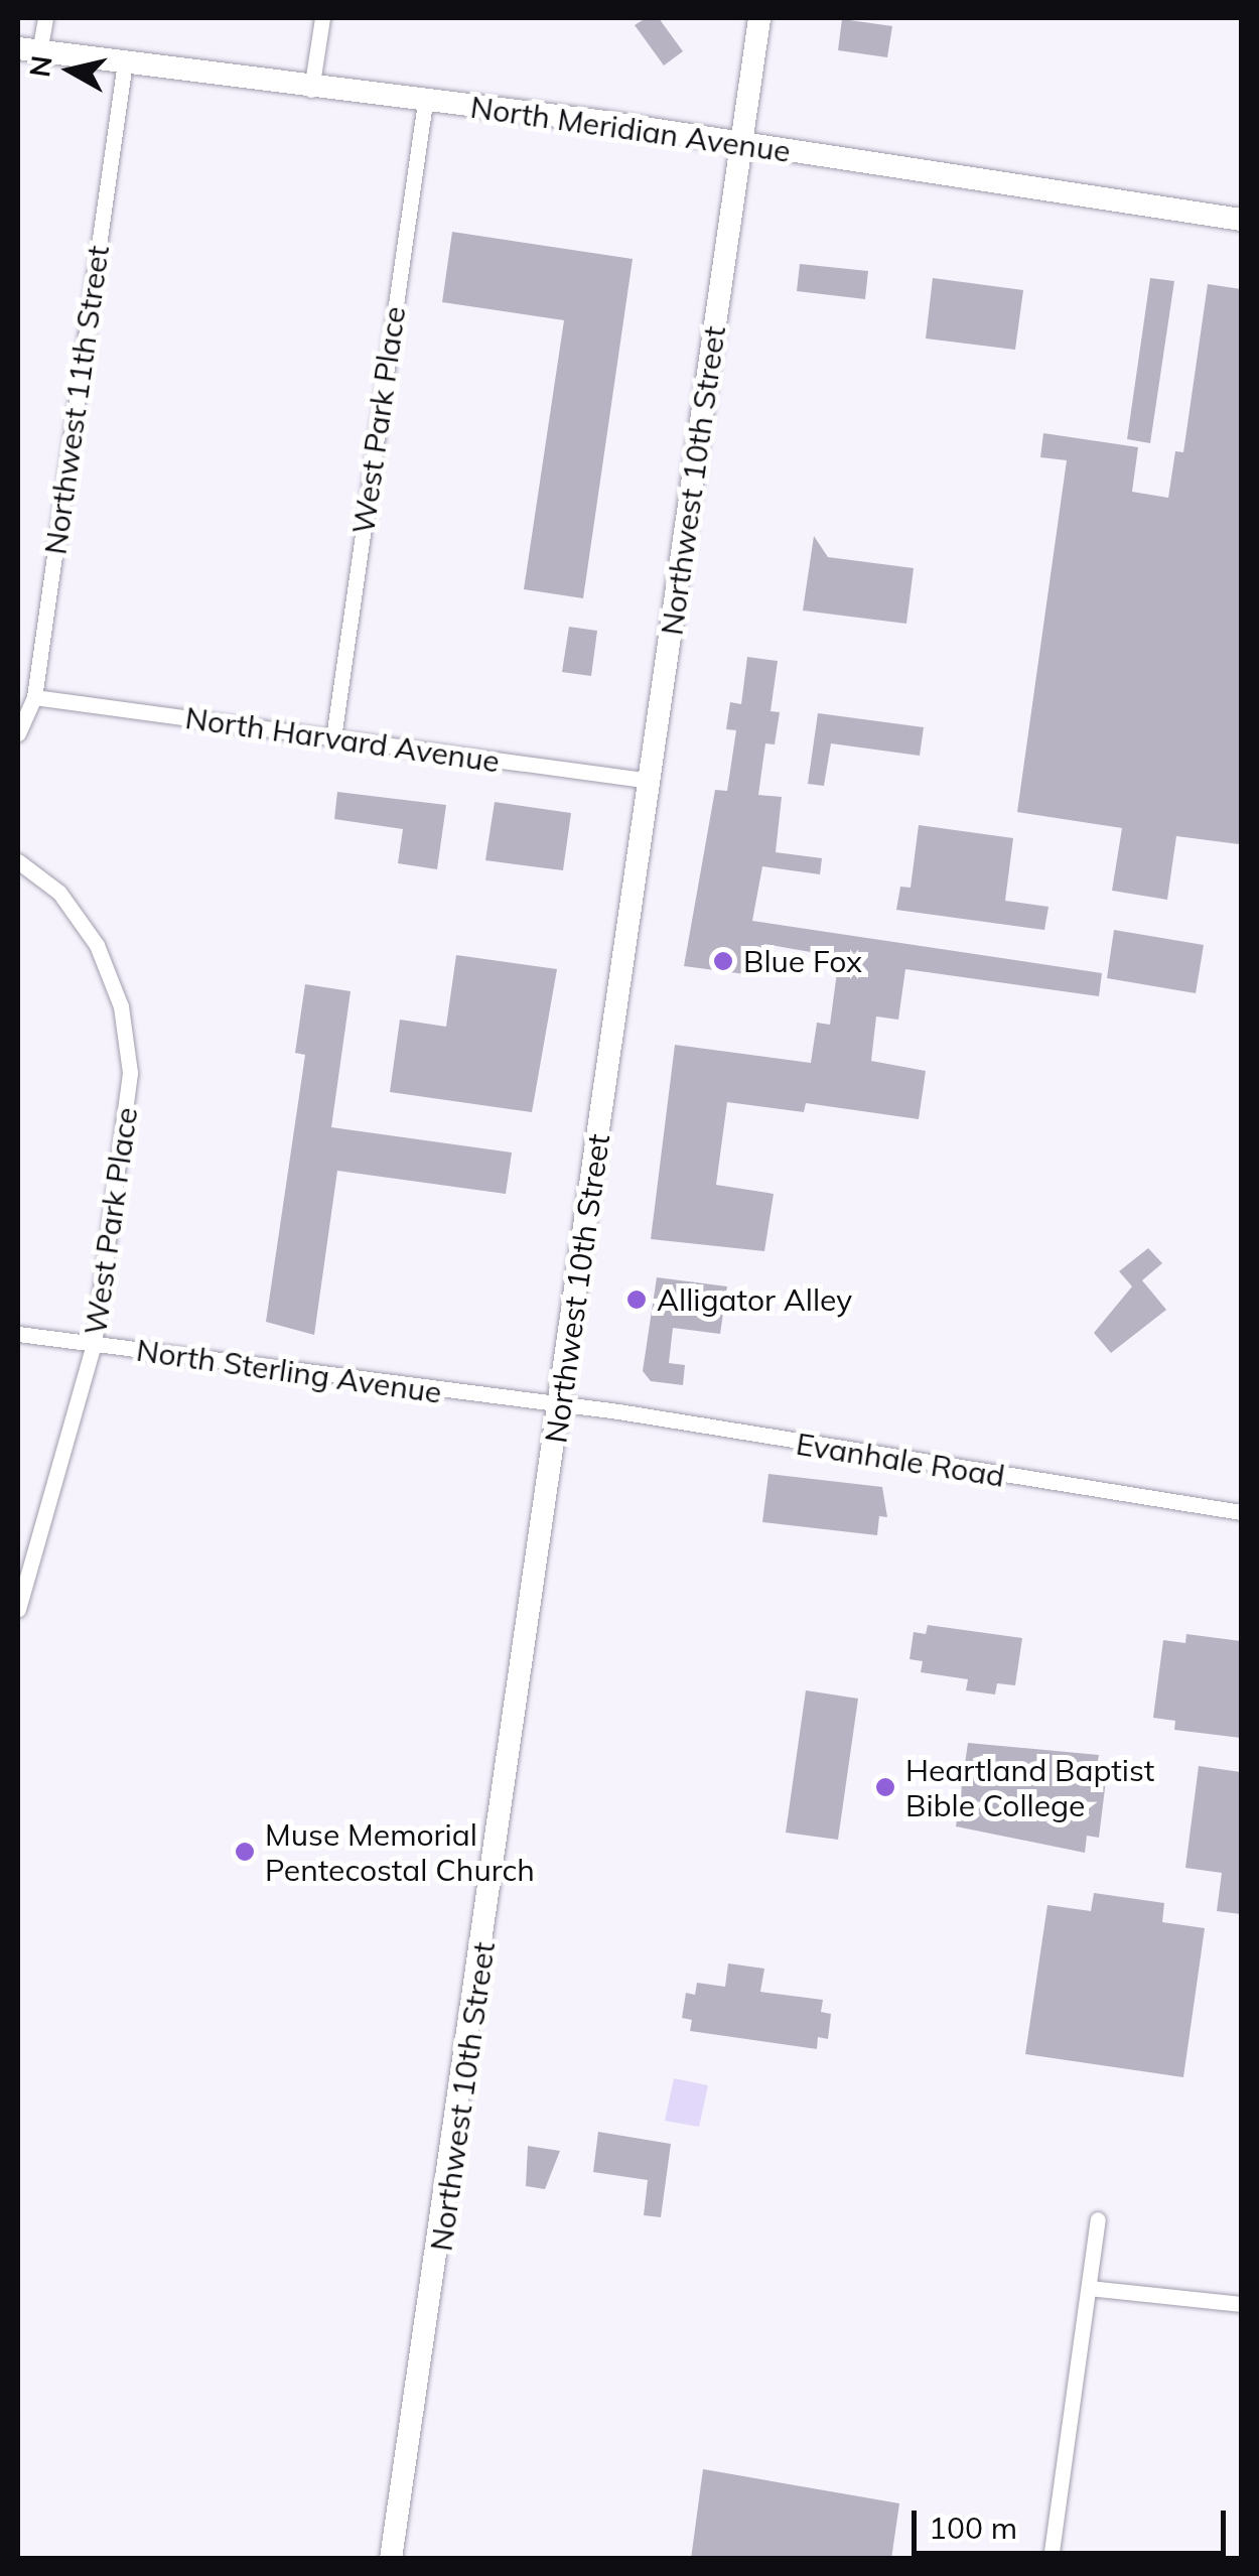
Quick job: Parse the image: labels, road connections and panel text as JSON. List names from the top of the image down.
{
  "streets": {
    "main road": ["North Meridian Avenue", "Northwest 10th Street"],
    "street": [
      "Northwest 11th Street",
      "West Park Place",
      "North Harvard Avenue",
      "North Sterling Avenue",
      "Evanhale Road"
    ]
  },
  "crossings": [
    ["North Meridian Avenue", "Northwest 11th Street"],
    ["North Meridian Avenue", "West Park Place"],
    ["North Meridian Avenue", "Northwest 10th Street"],
    ["Northwest 11th Street", "North Harvard Avenue"],
    ["West Park Place", "North Harvard Avenue"],
    ["West Park Place", "North Sterling Avenue"],
    ["Northwest 10th Street", "North Harvard Avenue"],
    ["Northwest 10th Street", "North Sterling Avenue"],
    ["Northwest 10th Street", "Evanhale Road"],
    ["North Sterling Avenue", "Evanhale Road"]
  ],
  "places": [
    "Blue Fox",
    "Alligator Alley",
    "Heartland Baptist Bible College",
    "Muse Memorial Pentecostal Church"
  ],
  "scale_bar": "100 m",
  "north": "left"
}
